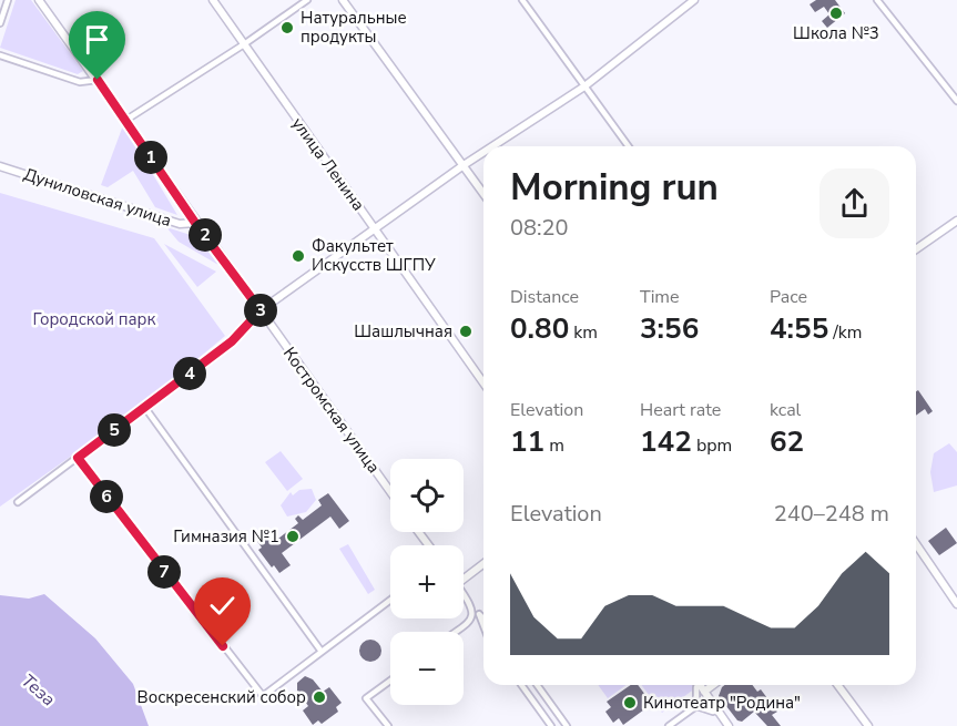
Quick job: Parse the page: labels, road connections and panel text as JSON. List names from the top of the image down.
{
  "streets": {
    "main road": ["улица Ленина", "Дуниловская улица", "Костромская улица"]
  },
  "crossings": [
    ["Дуниловская улица", "Костромская улица"]
  ],
  "water": ["Теза"],
  "parks": ["Городской парк"],
  "places": [
    "Школа №3",
    "Натуральные продукты",
    "Факультет Искусств ШГПУ",
    "Шашлычная",
    "Гимназия №1",
    "Воскресенский собор",
    "Кинотеатр \"Родина\""
  ],
  "page": {
    "pins": [
      "1",
      "2",
      "3",
      "4",
      "5",
      "6",
      "7"
    ],
    "heading": ["Morning run", "08:20"],
    "stats": [
      ["Distance", "0.80 km"],
      ["Time", "3:56"],
      ["Pace", "4:55 /km"],
      ["Elevation", "11 m"],
      ["Heart rate", "142 bpm"],
      ["kcal", "62"]
    ],
    "map_buttons": ["+", "−"],
    "chart": ["Elevation", "240–248 m"]
  }
}
